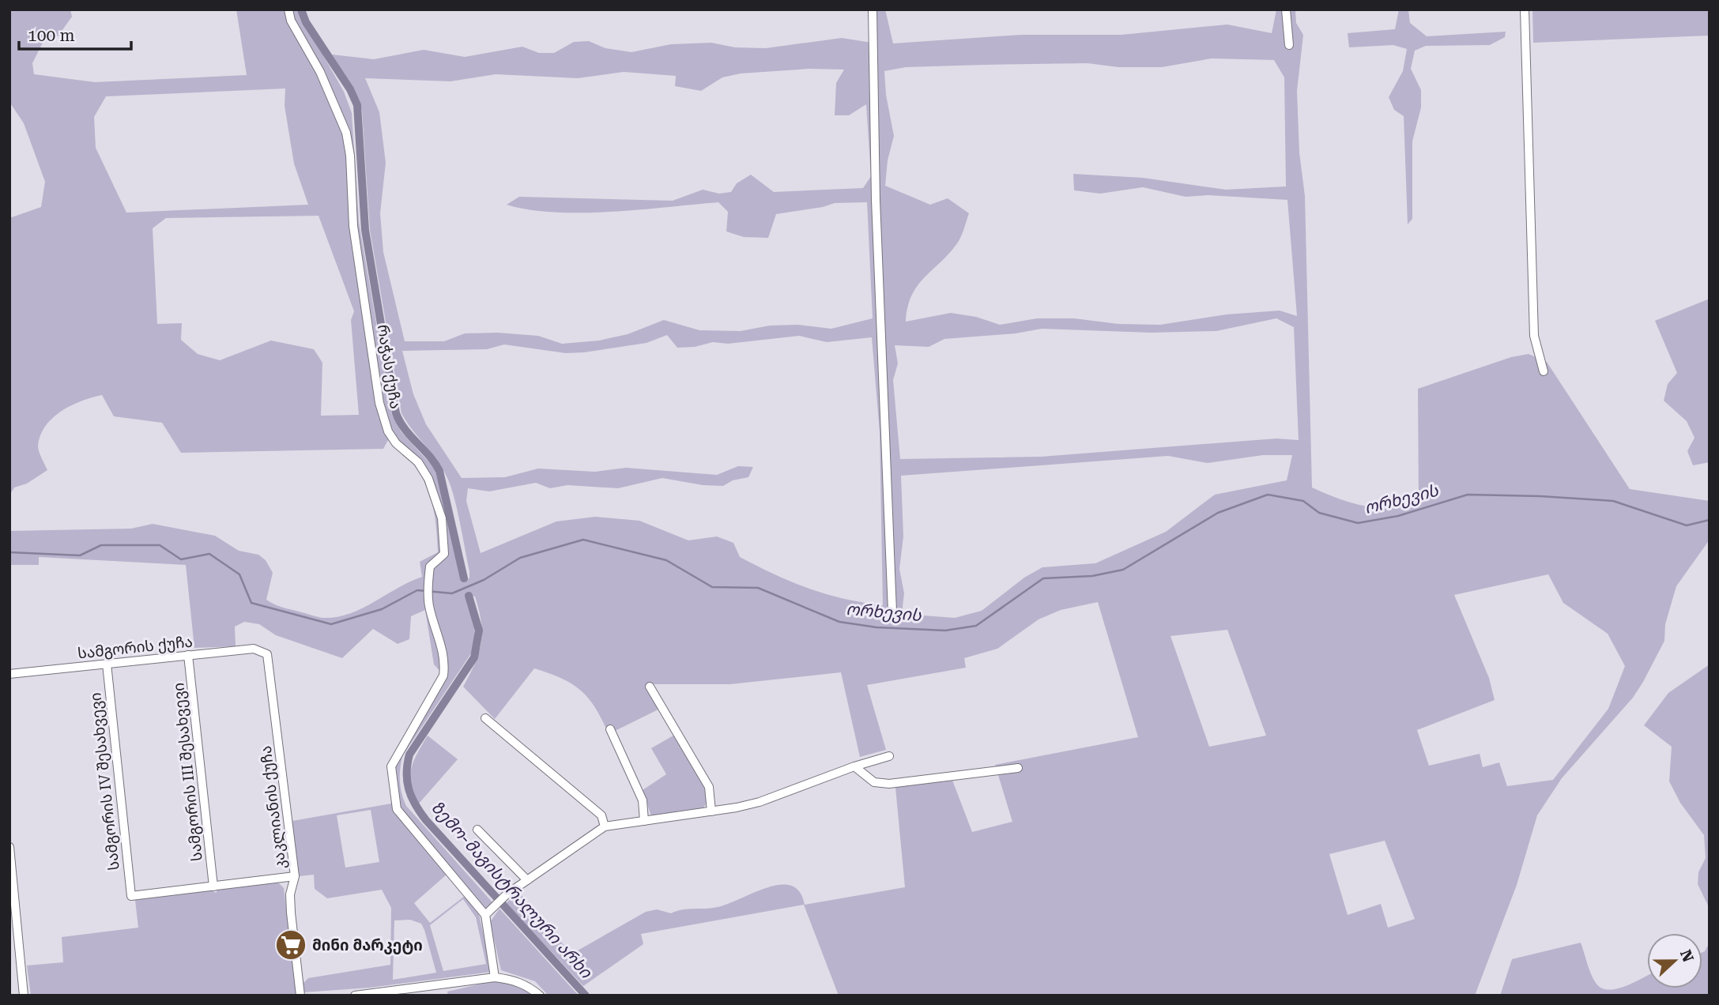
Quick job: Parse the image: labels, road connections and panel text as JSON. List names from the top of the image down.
{
  "streets": {
    "street": [
      "რაჭას ქუჩა",
      "სამგორის ქუჩა",
      "სამგორის III შესახვევი",
      "სამგორის IV შესახვევი",
      "კაკლიანის ქუჩა"
    ]
  },
  "crossings": [
    ["სამგორის ქუჩა", "სამგორის III შესახვევი"],
    ["სამგორის ქუჩა", "სამგორის IV შესახვევი"],
    ["სამგორის ქუჩა", "კაკლიანის ქუჩა"],
    ["სამგორის III შესახვევი", "სამგორის IV შესახვევი"]
  ],
  "water": ["ორხევის", "ზემო-მაგისტრალური არხი"],
  "places": {
    "supermarket": ["მინი მარკეტი"]
  },
  "scale_bar": "100 m",
  "north": "right"
}
